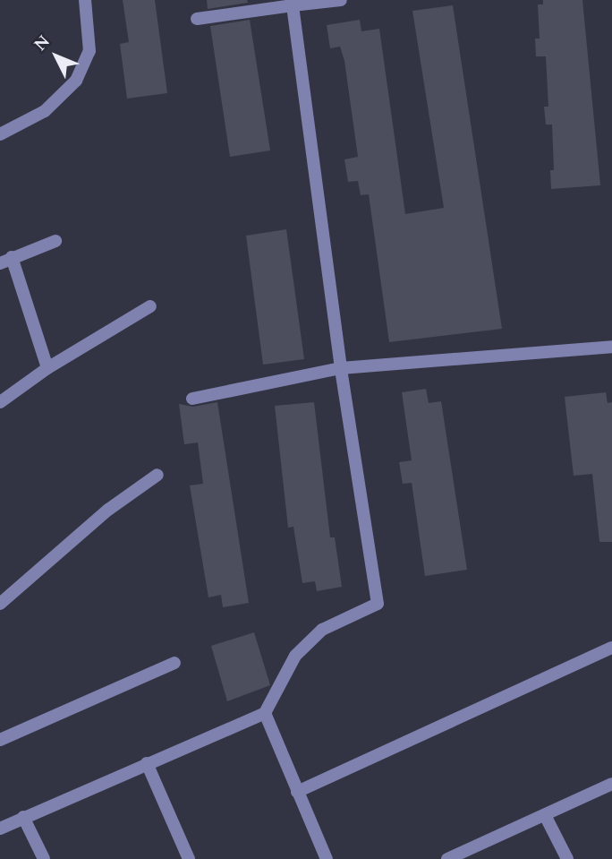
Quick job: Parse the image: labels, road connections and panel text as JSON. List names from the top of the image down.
{
  "north": "top left"
}
